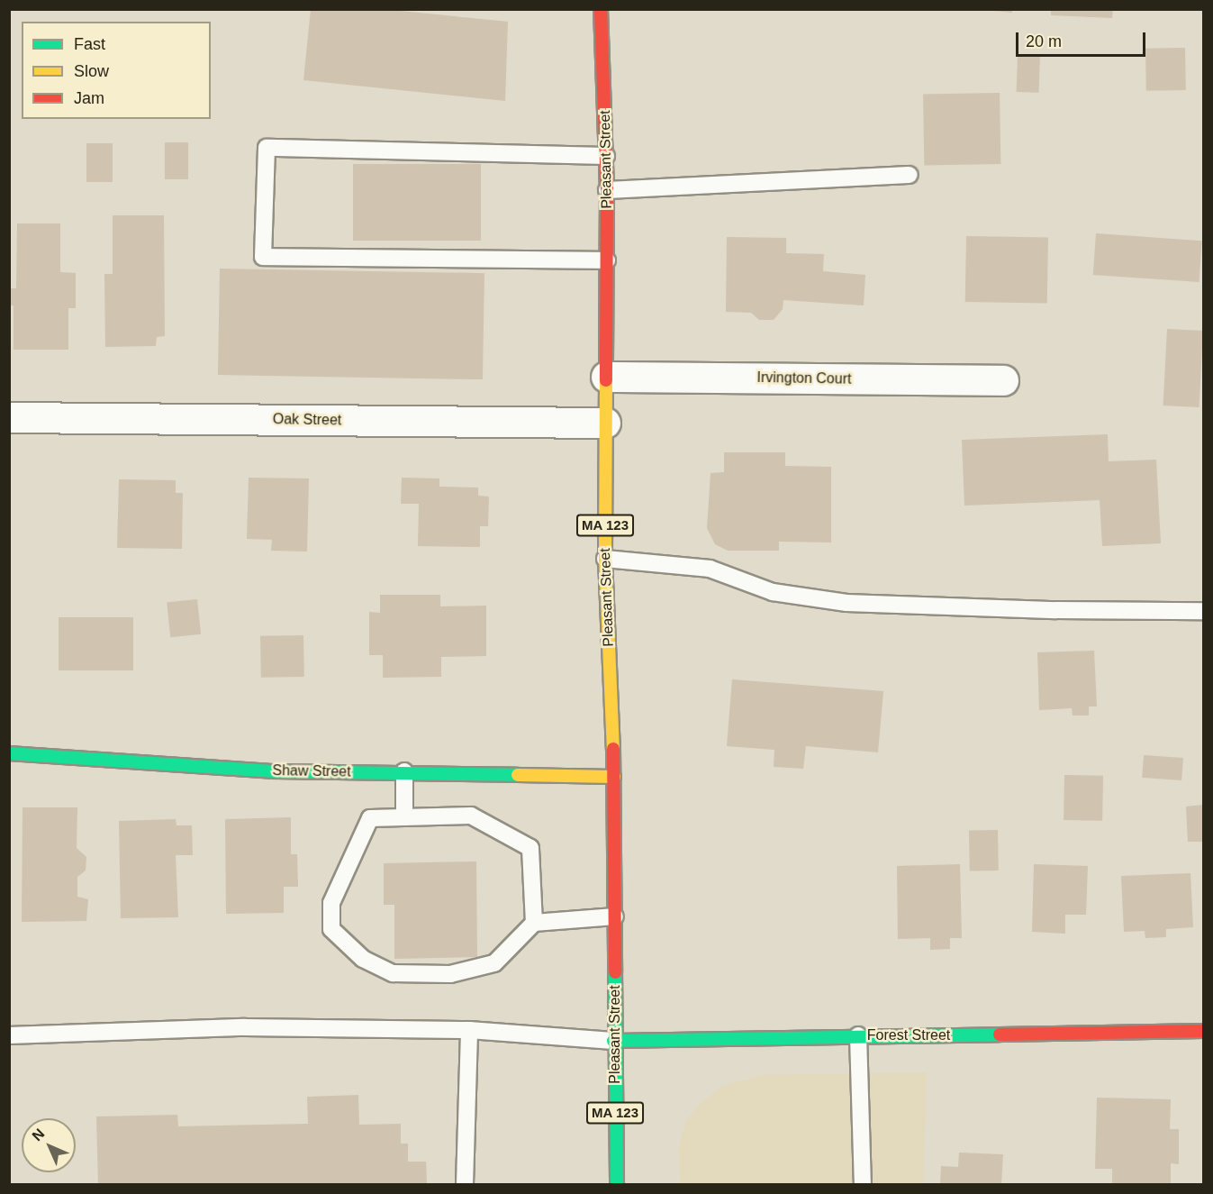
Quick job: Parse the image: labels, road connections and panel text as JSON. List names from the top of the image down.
{
  "streets": {
    "main road": [
      "Pleasant Street",
      "MA 123",
      "Shaw Street",
      "Forest Street"
    ],
    "street": ["Irvington Court", "Oak Street"]
  },
  "crossings": [
    ["Pleasant Street", "Irvington Court"],
    ["Pleasant Street", "Oak Street"],
    ["Pleasant Street", "Shaw Street"],
    ["Pleasant Street", "Forest Street"]
  ],
  "legend": ["Fast", "Slow", "Jam"],
  "scale_bar": "20 m",
  "north": "top left"
}
